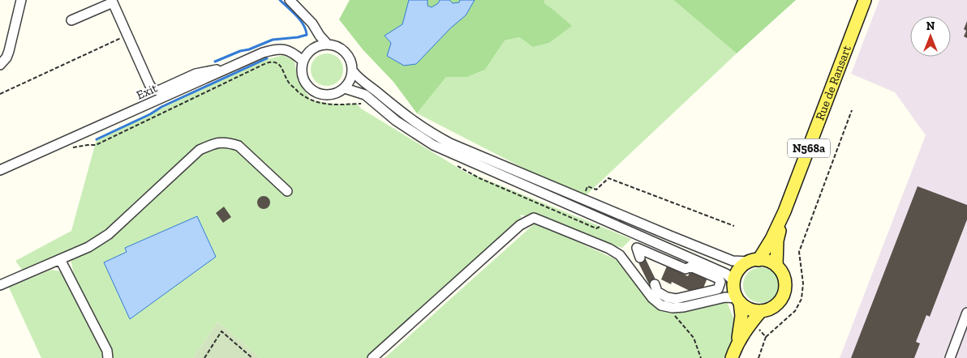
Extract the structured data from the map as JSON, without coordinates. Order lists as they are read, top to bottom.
{
  "streets": {
    "main road": ["Rue de Ransart", "N568a"],
    "street": ["Exit"]
  },
  "crossings": [
    ["Rue de Ransart", "N568a"]
  ],
  "north": "top"
}
